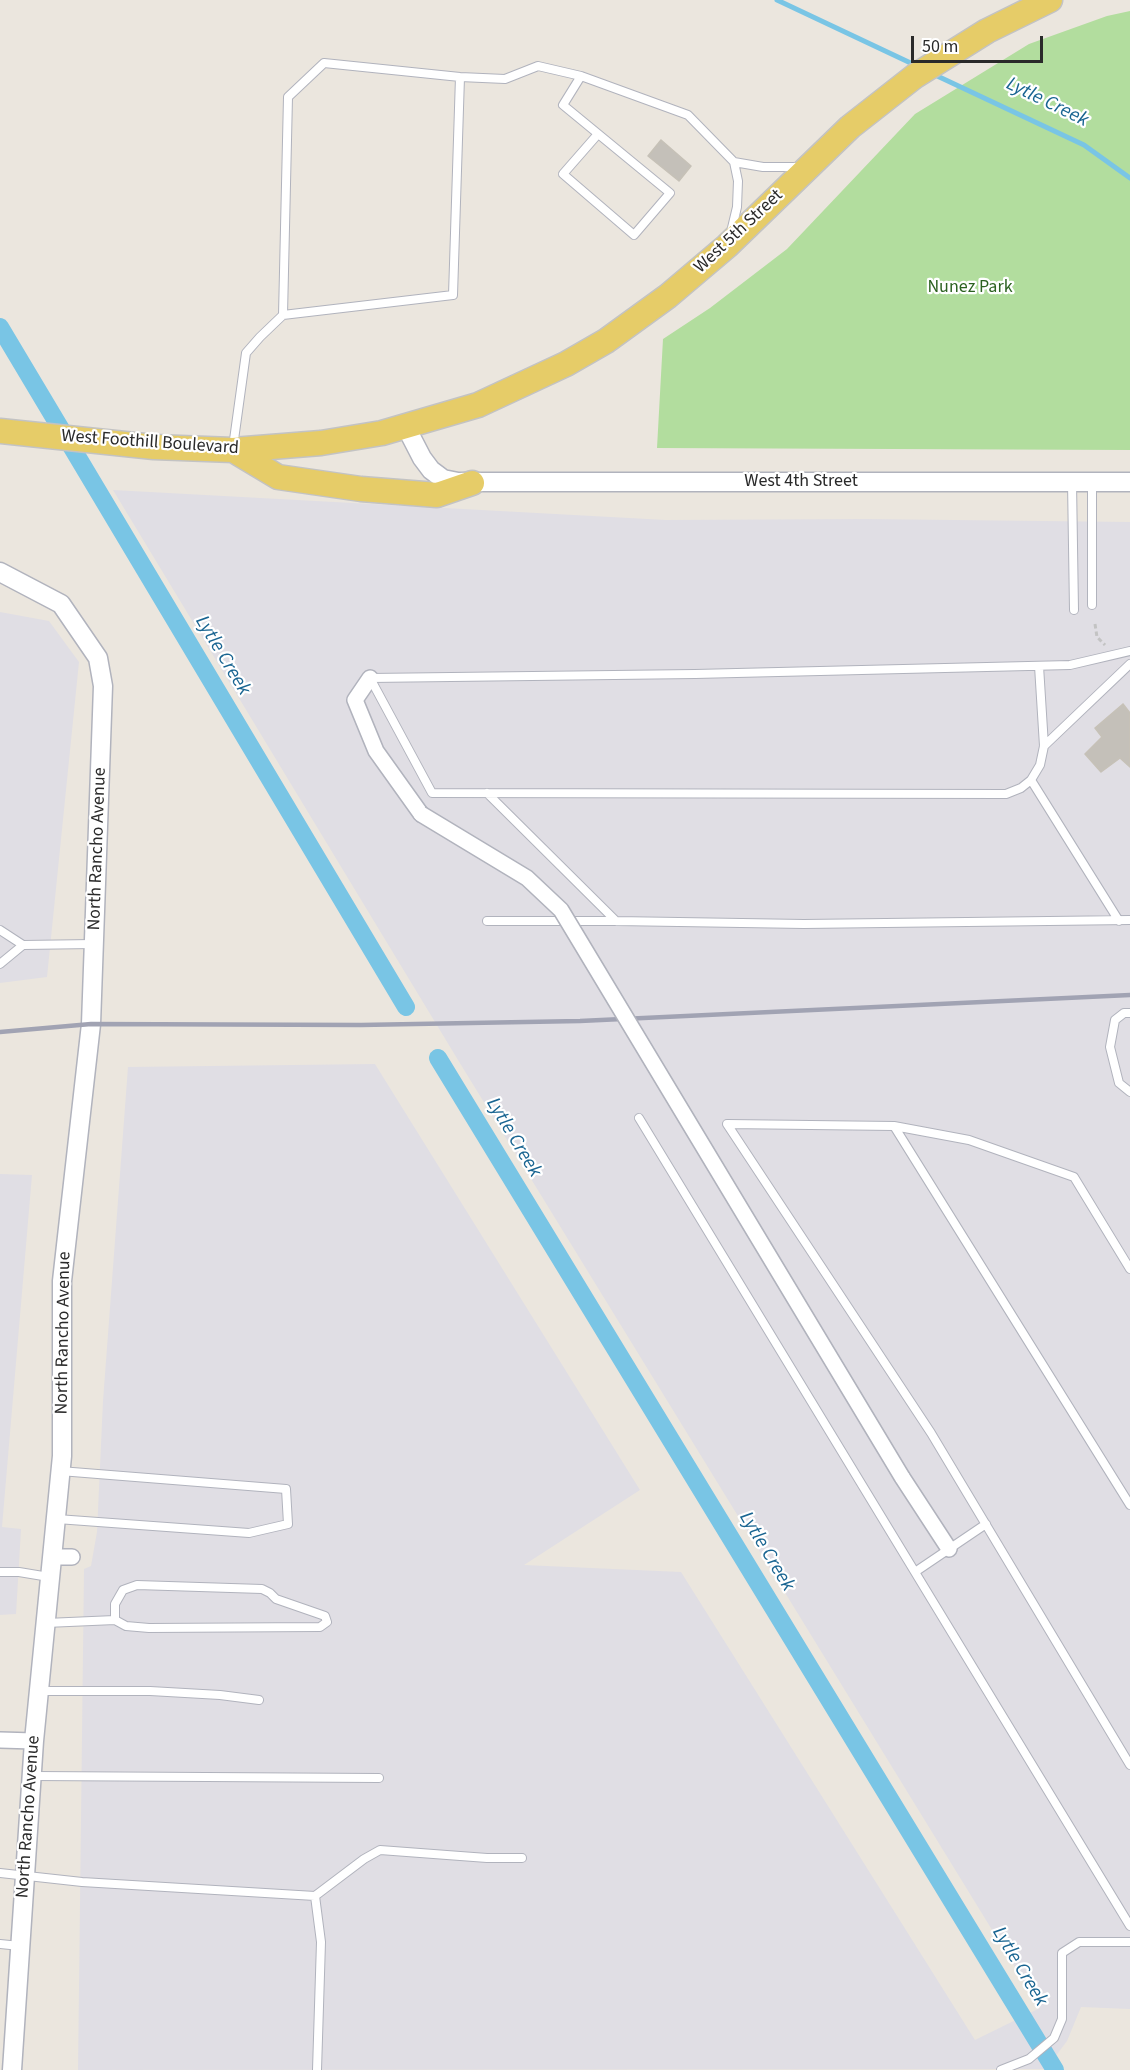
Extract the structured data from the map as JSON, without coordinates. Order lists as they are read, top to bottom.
{
  "streets": {
    "main road": ["West 5th Street", "West Foothill Boulevard"],
    "street": ["West 4th Street", "North Rancho Avenue"]
  },
  "crossings": [
    ["West 5th Street", "West Foothill Boulevard"],
    ["West 5th Street", "West 4th Street"],
    ["West Foothill Boulevard", "West 4th Street"]
  ],
  "water": ["Lytle Creek"],
  "parks": ["Nunez Park"],
  "scale_bar": "50 m"
}
